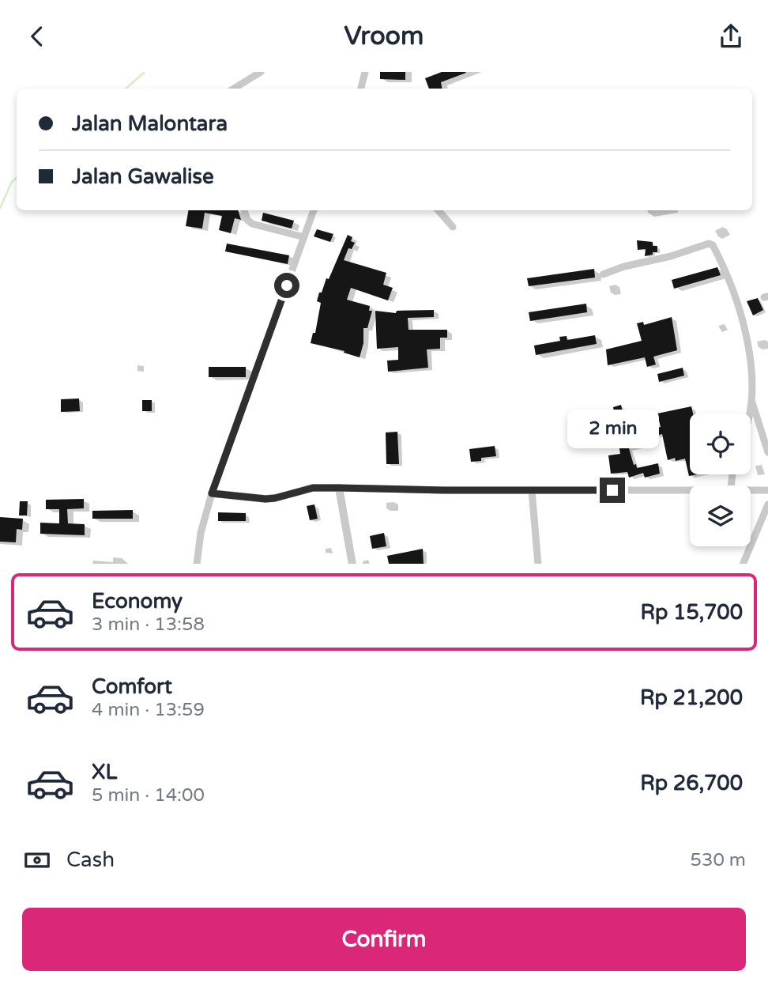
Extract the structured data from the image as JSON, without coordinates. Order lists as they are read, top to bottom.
{
  "page": {
    "header": "Vroom",
    "banner": ["Jalan Malontara", "Jalan Gawalise"],
    "bubble": "2 min",
    "list": [
      {
        "name": "Economy",
        "note": "3 min · 13:58",
        "value": "Rp 15,700"
      },
      {
        "name": "Comfort",
        "note": "4 min · 13:59",
        "value": "Rp 21,200"
      },
      {
        "name": "XL",
        "note": "5 min · 14:00",
        "value": "Rp 26,700"
      }
    ],
    "pay": ["Cash", "530 m"],
    "buttons": "Confirm"
  }
}
